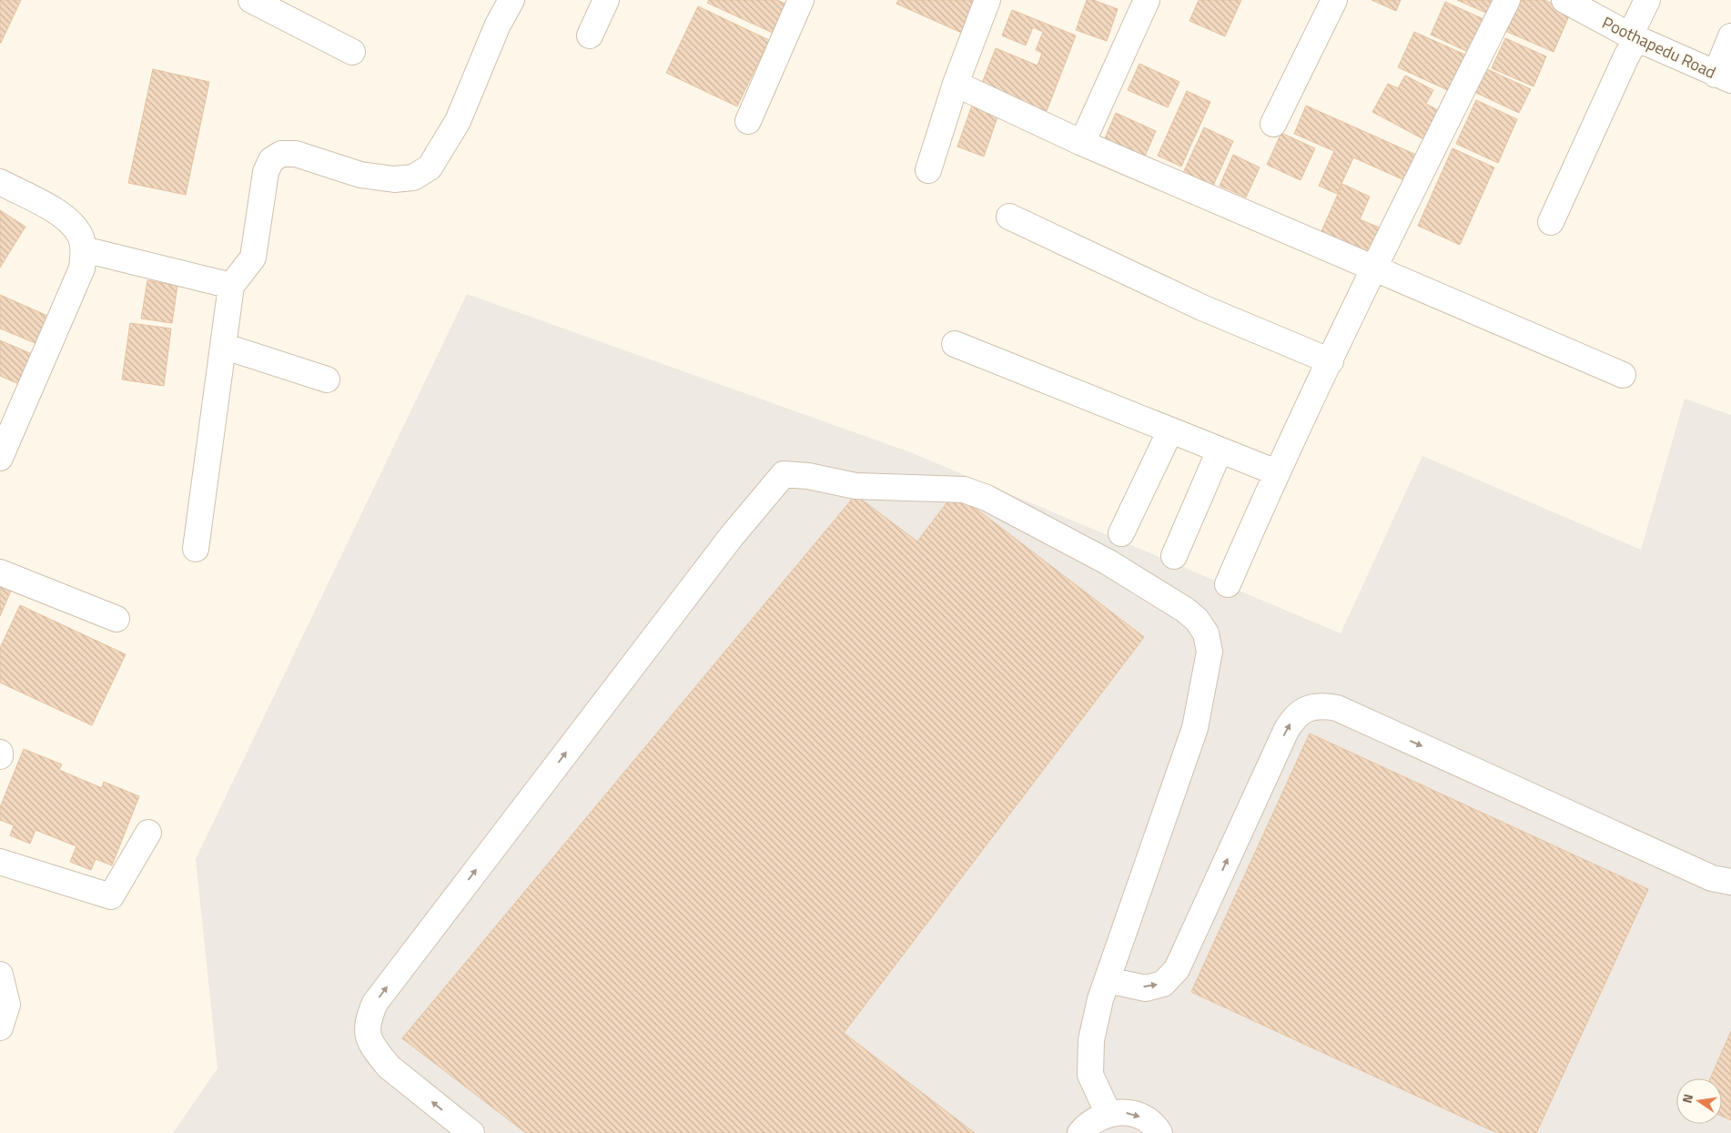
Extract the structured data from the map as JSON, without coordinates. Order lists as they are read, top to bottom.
{
  "streets": {
    "street": ["Poothapedu Road"]
  },
  "north": "left"
}
